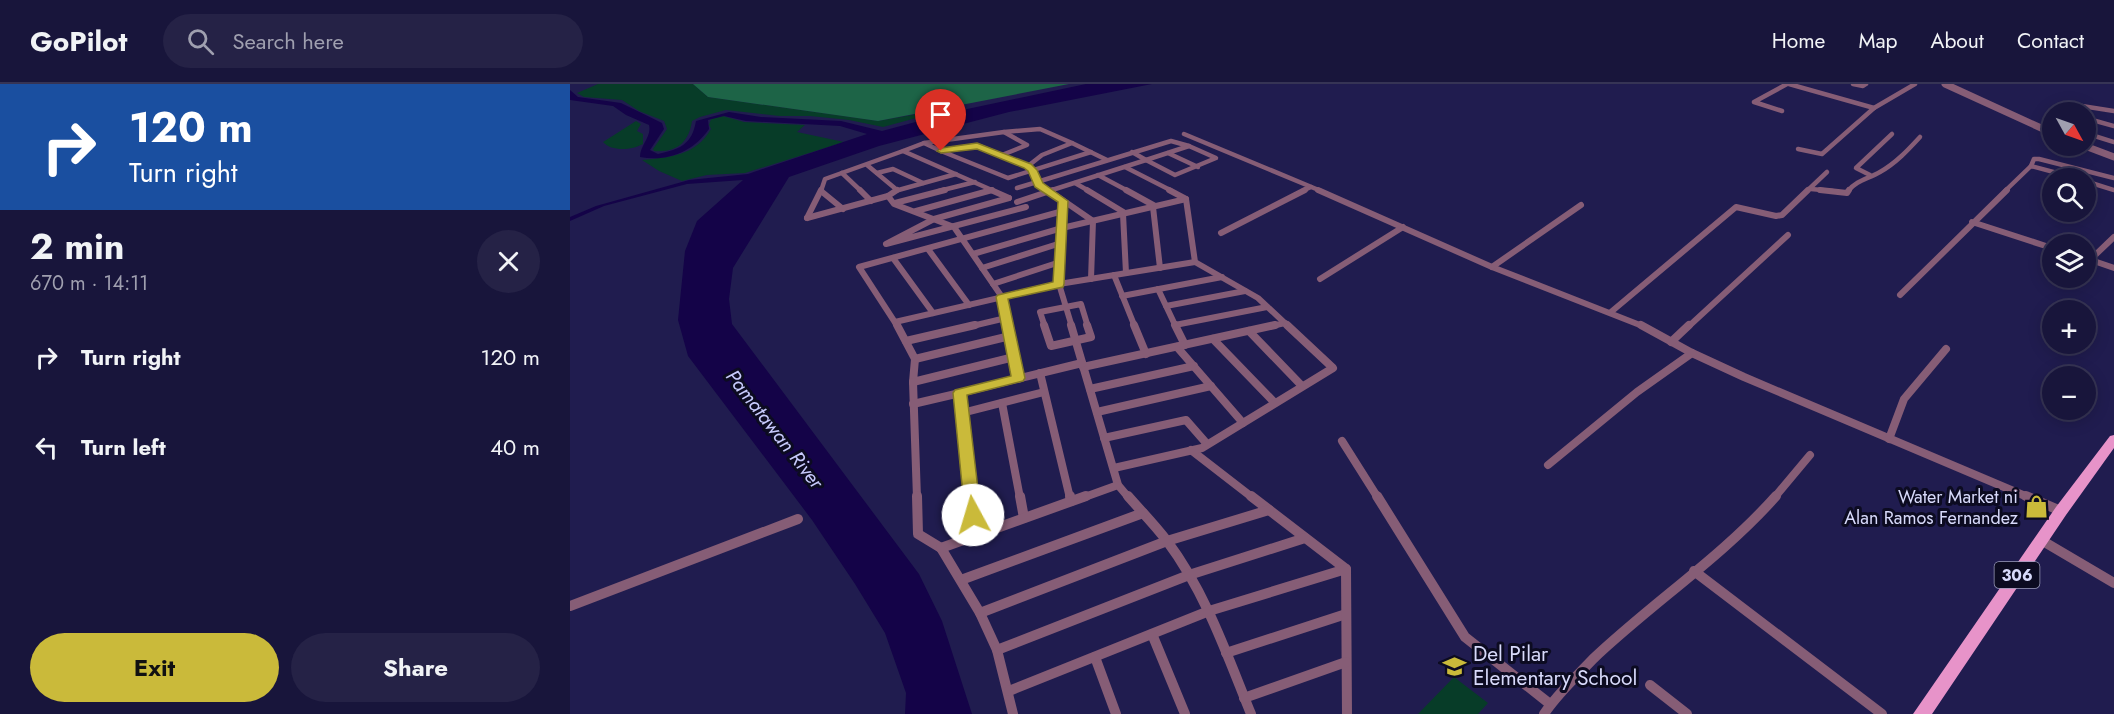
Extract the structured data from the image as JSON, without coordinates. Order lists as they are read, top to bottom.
{
  "streets": {
    "main road": ["306"]
  },
  "water": ["Pamatawan River"],
  "places": {
    "shop": ["Water Market ni Alan Ramos Fernandez"],
    "school or university": ["Del Pilar Elementary School"]
  },
  "north": "bottom right",
  "page": {
    "header": "GoPilot",
    "search": "Search here",
    "nav": [
      "Home",
      "Map",
      "About",
      "Contact"
    ],
    "turn": ["120 m", "Turn right"],
    "map_buttons": ["+", "−"],
    "heading": ["2 min", "670 m · 14:11"],
    "list": [
      {
        "name": "Turn right",
        "value": "120 m"
      },
      {
        "name": "Turn left",
        "value": "40 m"
      }
    ],
    "buttons": ["Exit", "Share"]
  }
}
